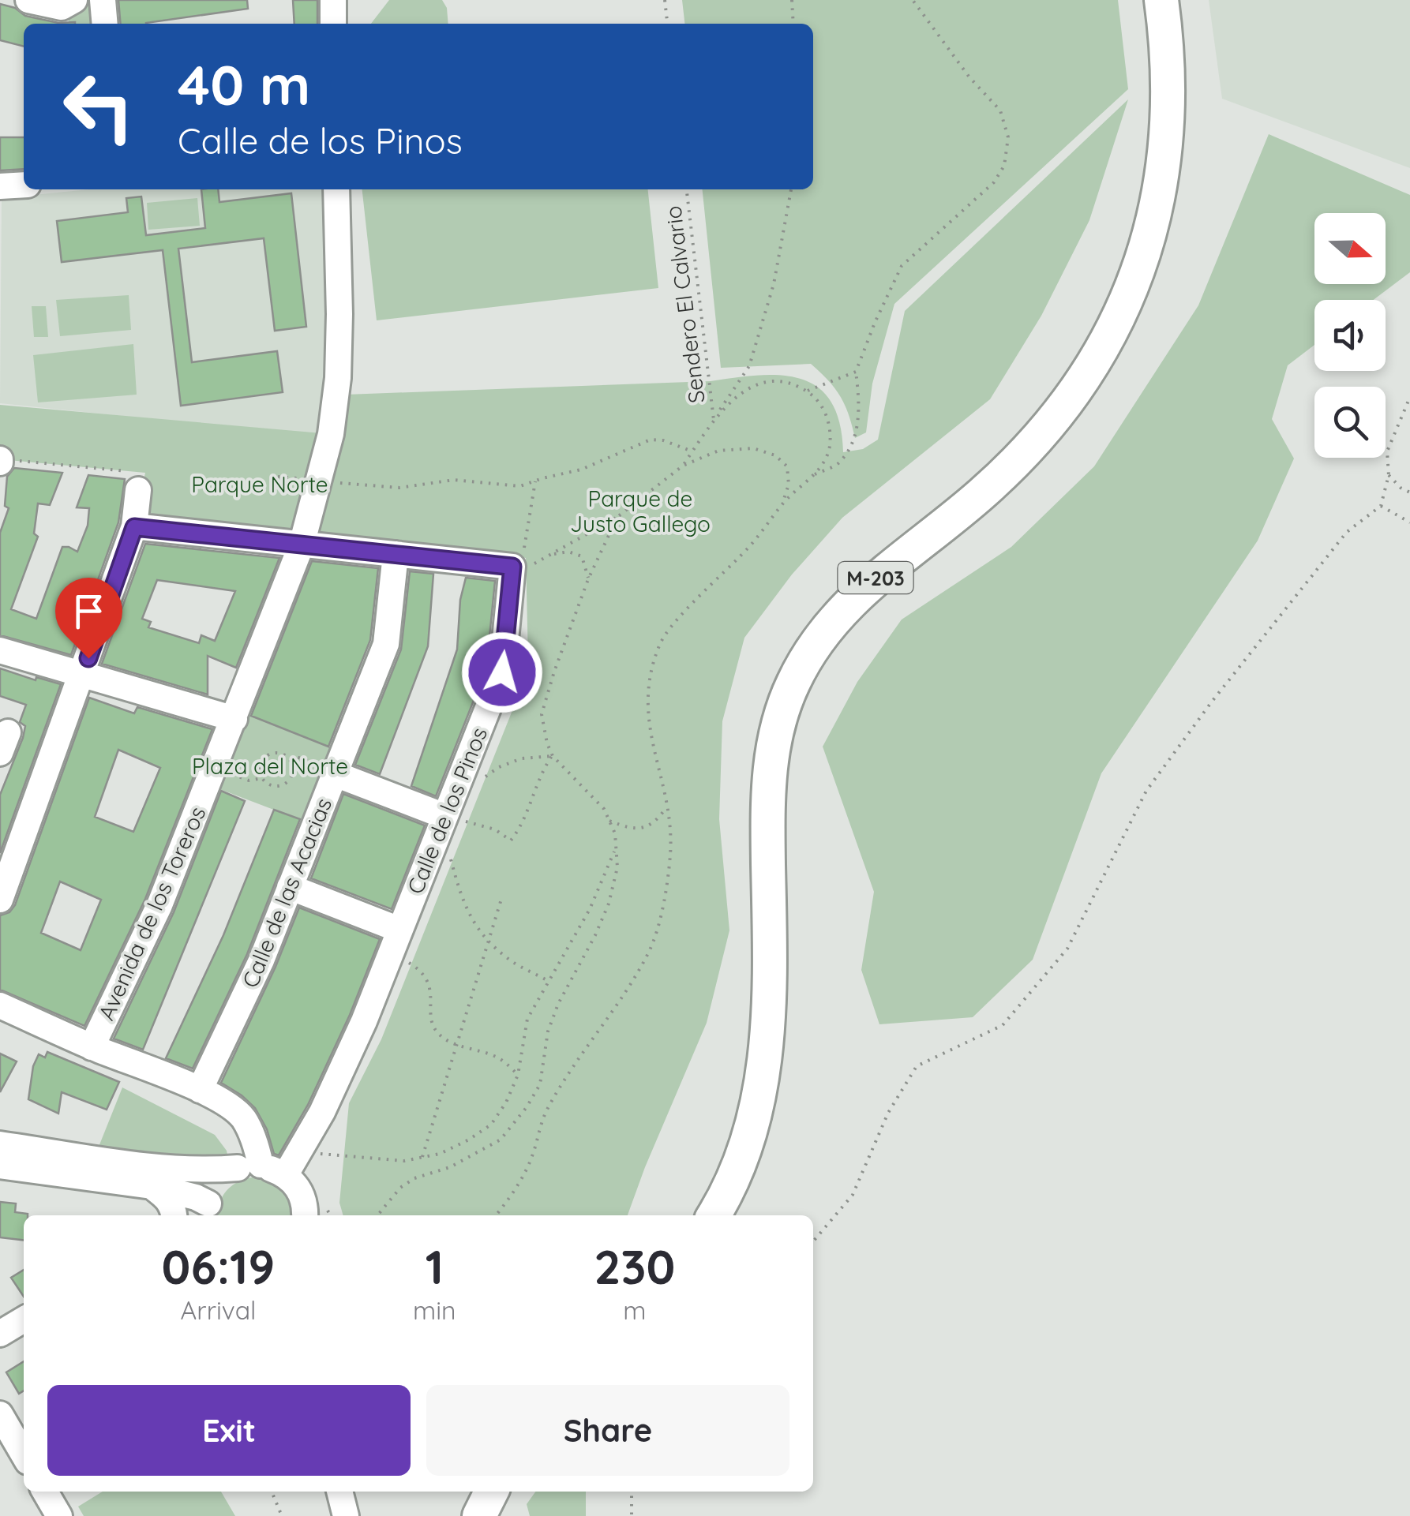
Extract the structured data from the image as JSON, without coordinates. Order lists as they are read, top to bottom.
{
  "streets": {
    "main road": ["M-203"],
    "street": ["Calle de los Pinos", "Calle de las Acacias", "Avenida de los Toreros"],
    "path": ["Sendero El Calvario"]
  },
  "crossings": [
    ["Calle de los Pinos", "Calle de las Acacias"],
    ["Calle de los Pinos", "Avenida de los Toreros"]
  ],
  "parks": ["Parque Norte", "Parque de Justo Gallego", "Plaza del Norte"],
  "north": "right",
  "page": {
    "turn": ["40 m", "Calle de los Pinos"],
    "eta": [
      "06:19",
      "Arrival",
      "1",
      "min",
      "230",
      "m"
    ],
    "buttons": ["Exit", "Share"]
  }
}
